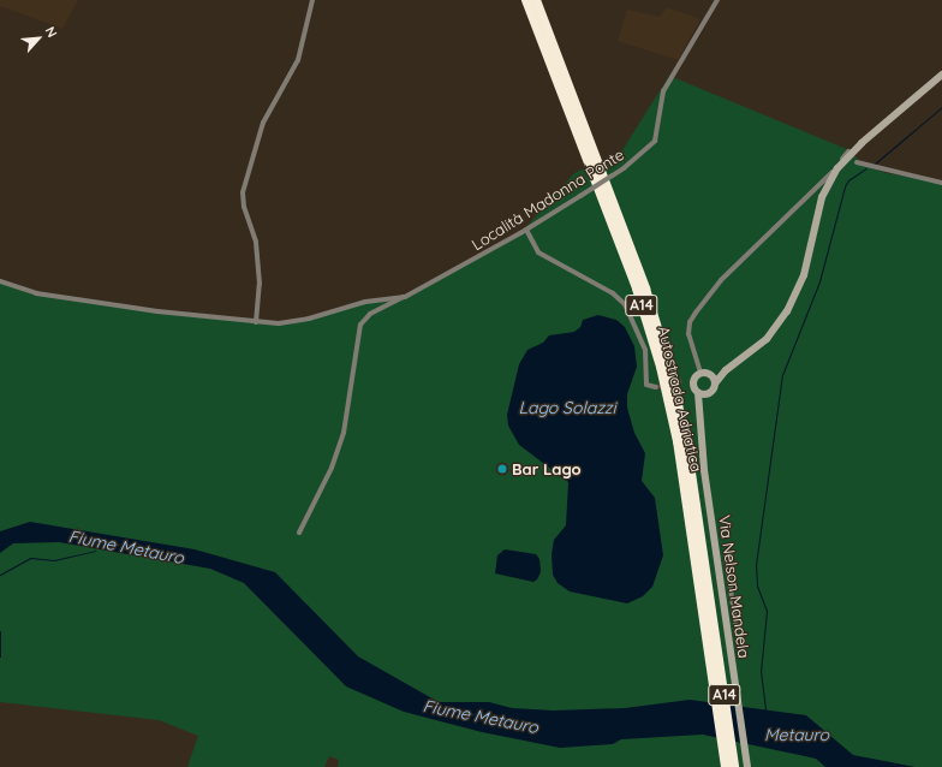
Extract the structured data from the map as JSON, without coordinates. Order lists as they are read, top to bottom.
{
  "streets": {
    "highway": ["A14", "Autostrada Adriatica"],
    "main road": ["Via Nelson Mandela"],
    "street": ["Località Madonna Ponte"]
  },
  "water": ["Lago Solazzi", "Fiume Metauro", "Metauro"],
  "places": ["Bar Lago"],
  "north": "top right"
}
